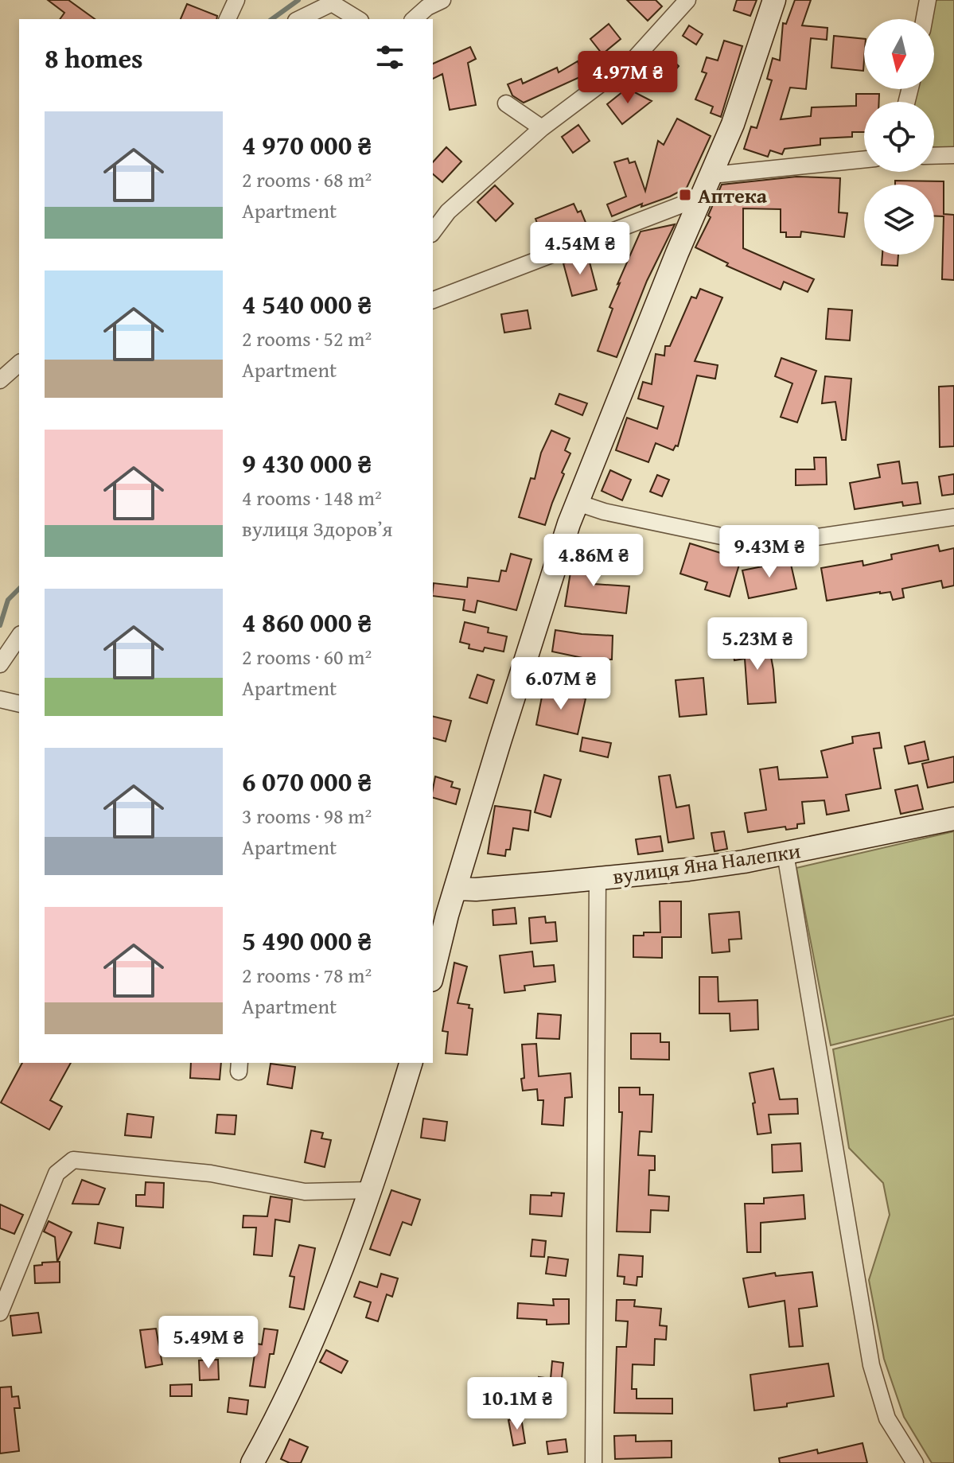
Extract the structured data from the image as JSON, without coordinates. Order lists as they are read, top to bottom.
{
  "streets": {
    "street": ["вулиця Яна Налепки"]
  },
  "places": {
    "transit": ["Аптека"]
  },
  "north": "bottom",
  "page": {
    "heading": "8 homes",
    "price": [
      "4.97M ₴",
      "4.54M ₴",
      "9.43M ₴",
      "4.86M ₴",
      "5.23M ₴",
      "6.07M ₴",
      "5.49M ₴",
      "10.1M ₴"
    ],
    "list": [
      {
        "name": "4 970 000 ₴",
        "note": "2 rooms · 68 m² · Apartment"
      },
      {
        "name": "4 540 000 ₴",
        "note": "2 rooms · 52 m² · Apartment"
      },
      {
        "name": "9 430 000 ₴",
        "note": "4 rooms · 148 m² · вулиця Здоровʼя"
      },
      {
        "name": "4 860 000 ₴",
        "note": "2 rooms · 60 m² · Apartment"
      },
      {
        "name": "6 070 000 ₴",
        "note": "3 rooms · 98 m² · Apartment"
      },
      {
        "name": "5 490 000 ₴",
        "note": "2 rooms · 78 m² · Apartment"
      }
    ]
  }
}
